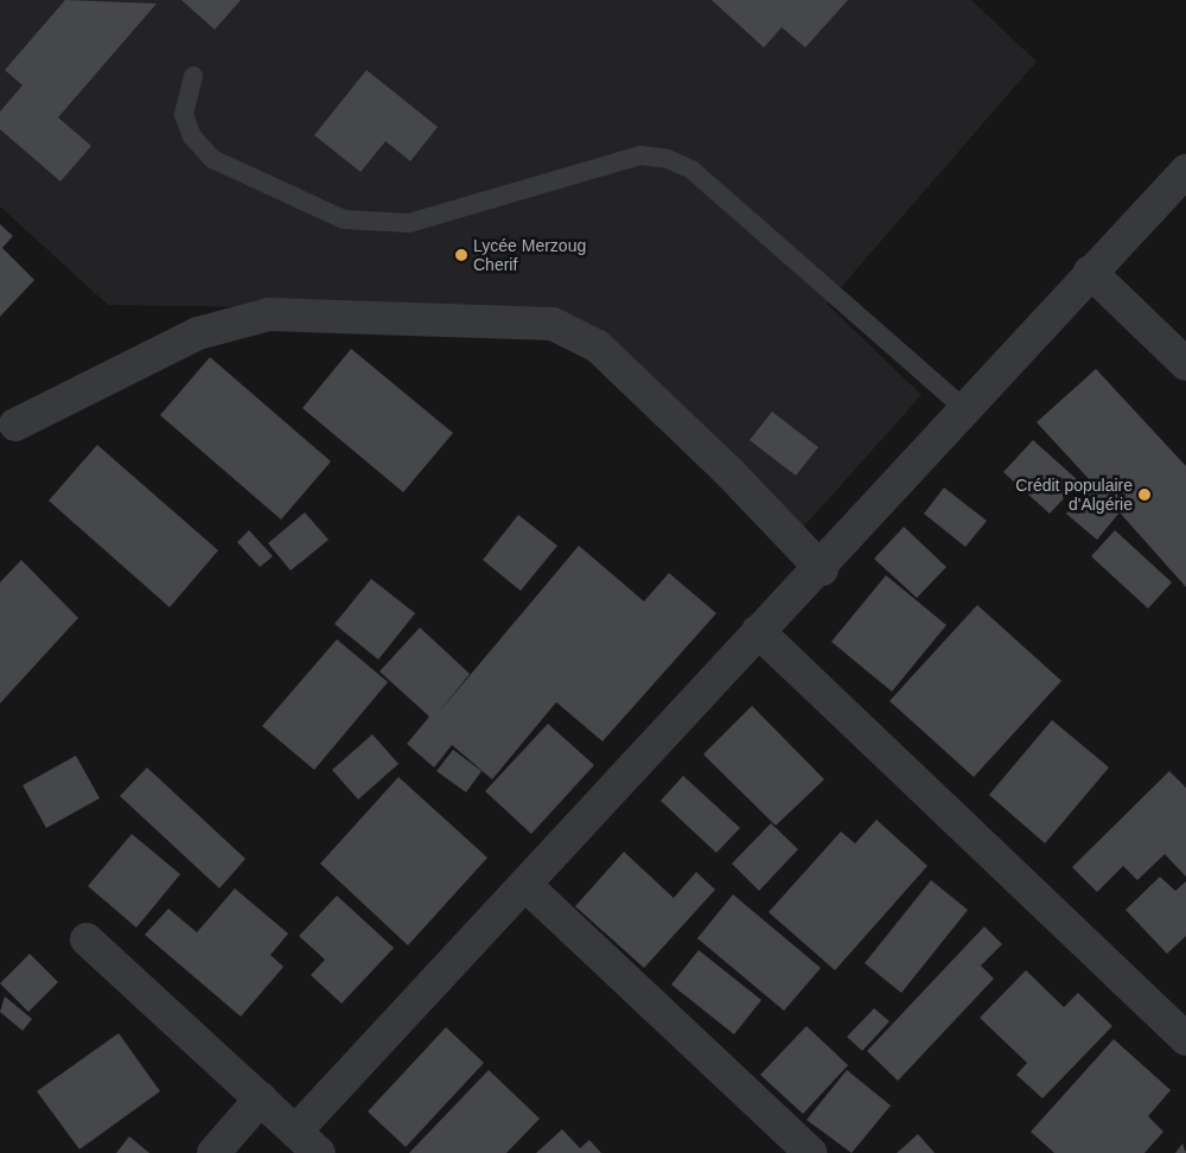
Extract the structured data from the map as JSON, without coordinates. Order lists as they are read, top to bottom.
{
  "places": ["Lycée Merzoug Cherif", "Crédit populaire d'Algérie"]
}
